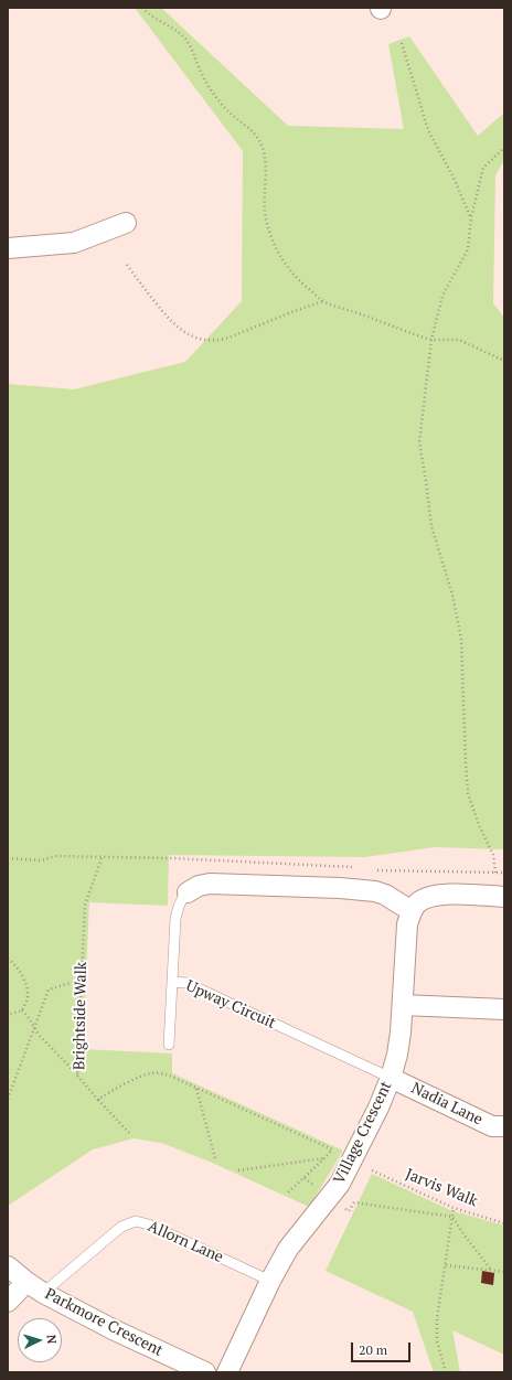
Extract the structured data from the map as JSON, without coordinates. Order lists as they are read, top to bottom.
{
  "streets": {
    "street": [
      "Upway Circuit",
      "Nadia Lane",
      "Village Crescent",
      "Parkmore Crescent"
    ],
    "lane": ["Allorn Lane"],
    "path": ["Brightside Walk", "Jarvis Walk"]
  },
  "crossings": [
    ["Upway Circuit", "Nadia Lane"],
    ["Upway Circuit", "Village Crescent"],
    ["Nadia Lane", "Village Crescent"],
    ["Village Crescent", "Allorn Lane"],
    ["Allorn Lane", "Parkmore Crescent"]
  ],
  "scale_bar": "20 m",
  "north": "right"
}
